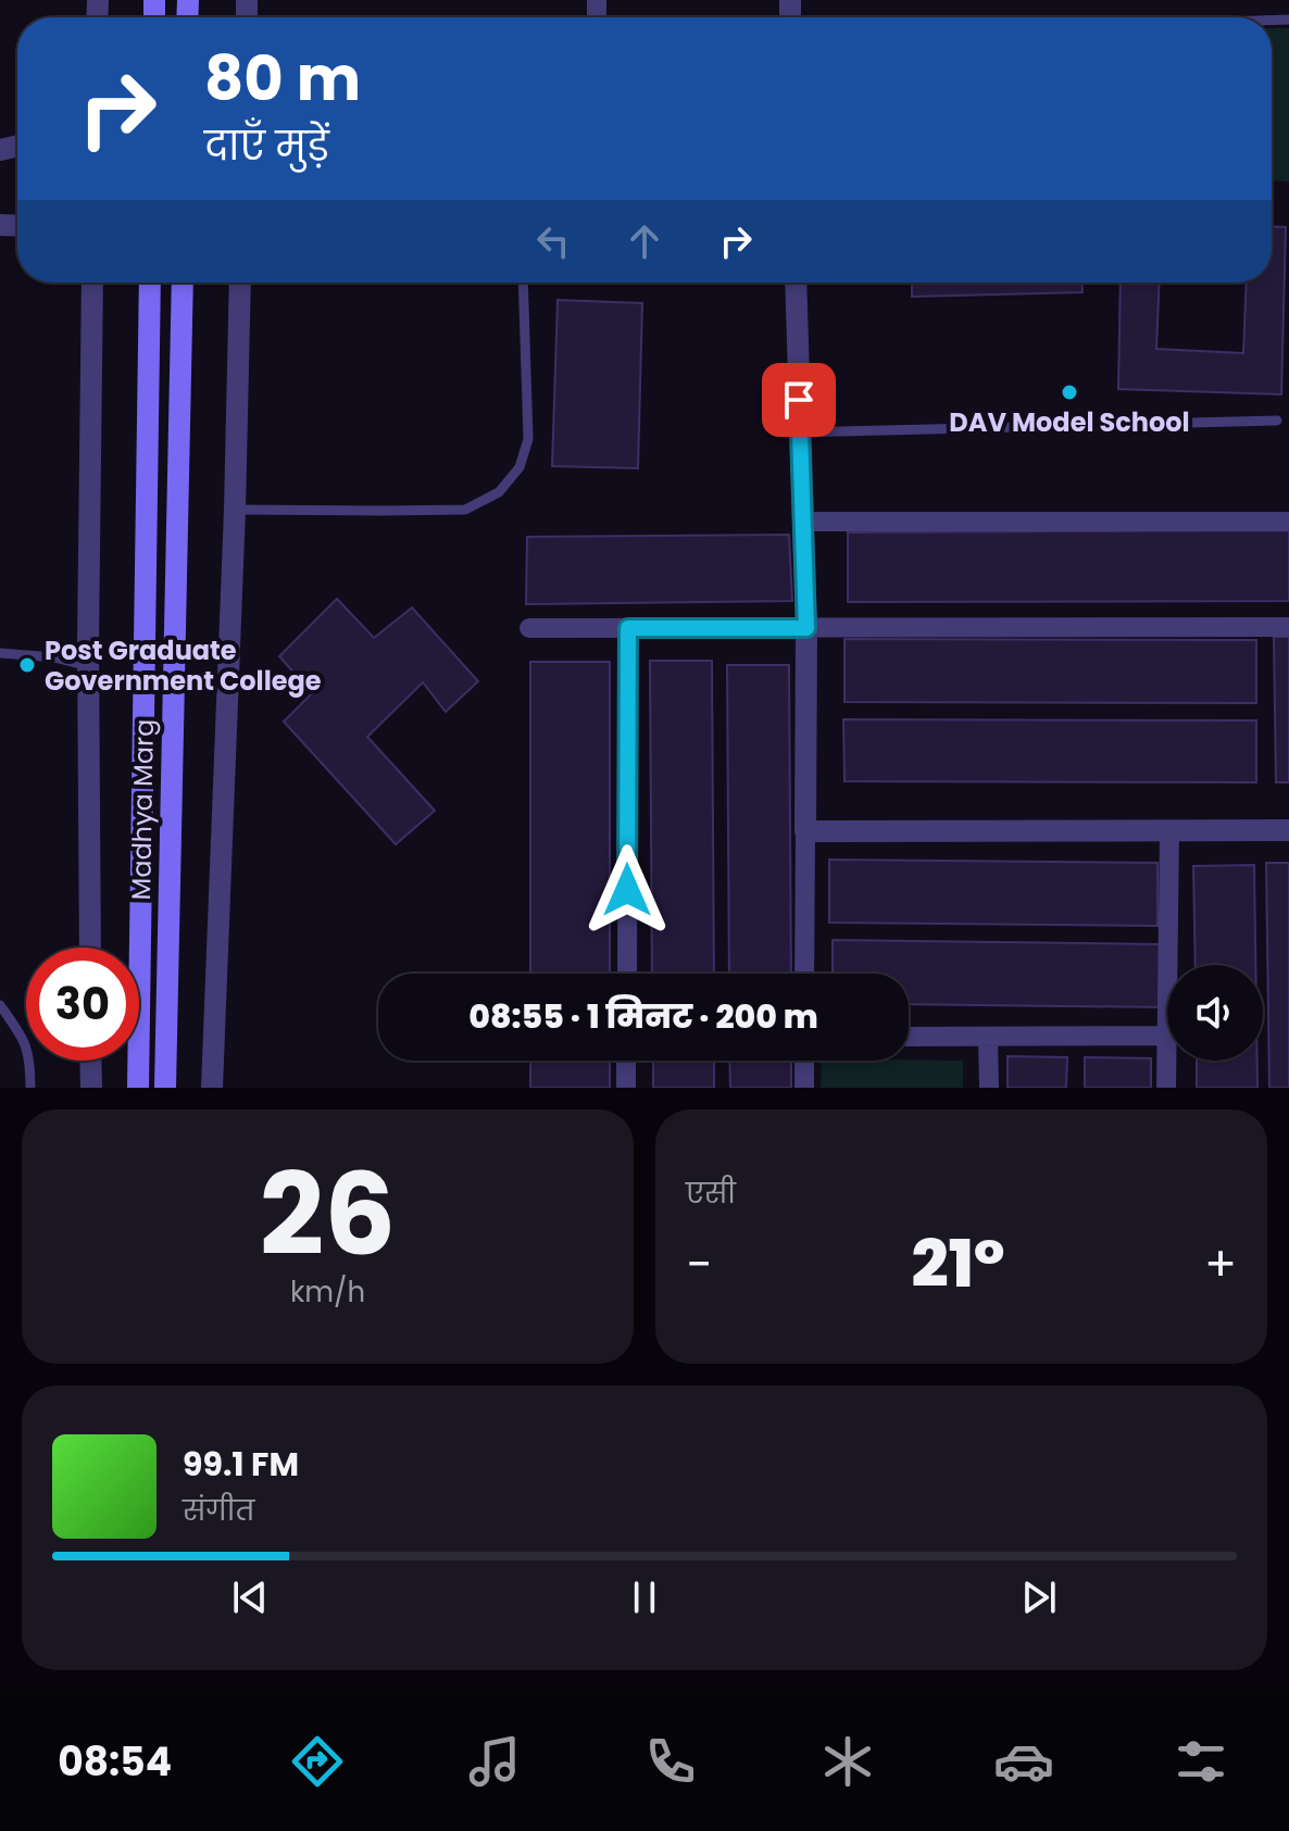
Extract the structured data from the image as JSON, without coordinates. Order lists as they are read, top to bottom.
{
  "streets": {
    "main road": ["Madhya Marg"]
  },
  "places": ["DAV Model School", "Post Graduate Government College"],
  "page": {
    "turn": ["80 m", "दाएँ मुड़ें"],
    "limit": "30",
    "trip": "08:55 · 1 मिनट · 200 m",
    "tile": [
      ["26", "km/h"],
      "एसी"
    ],
    "heat": ["−", "21°", "+"],
    "song": ["99.1 FM", "संगीत"],
    "tabs": "08:54"
  }
}
